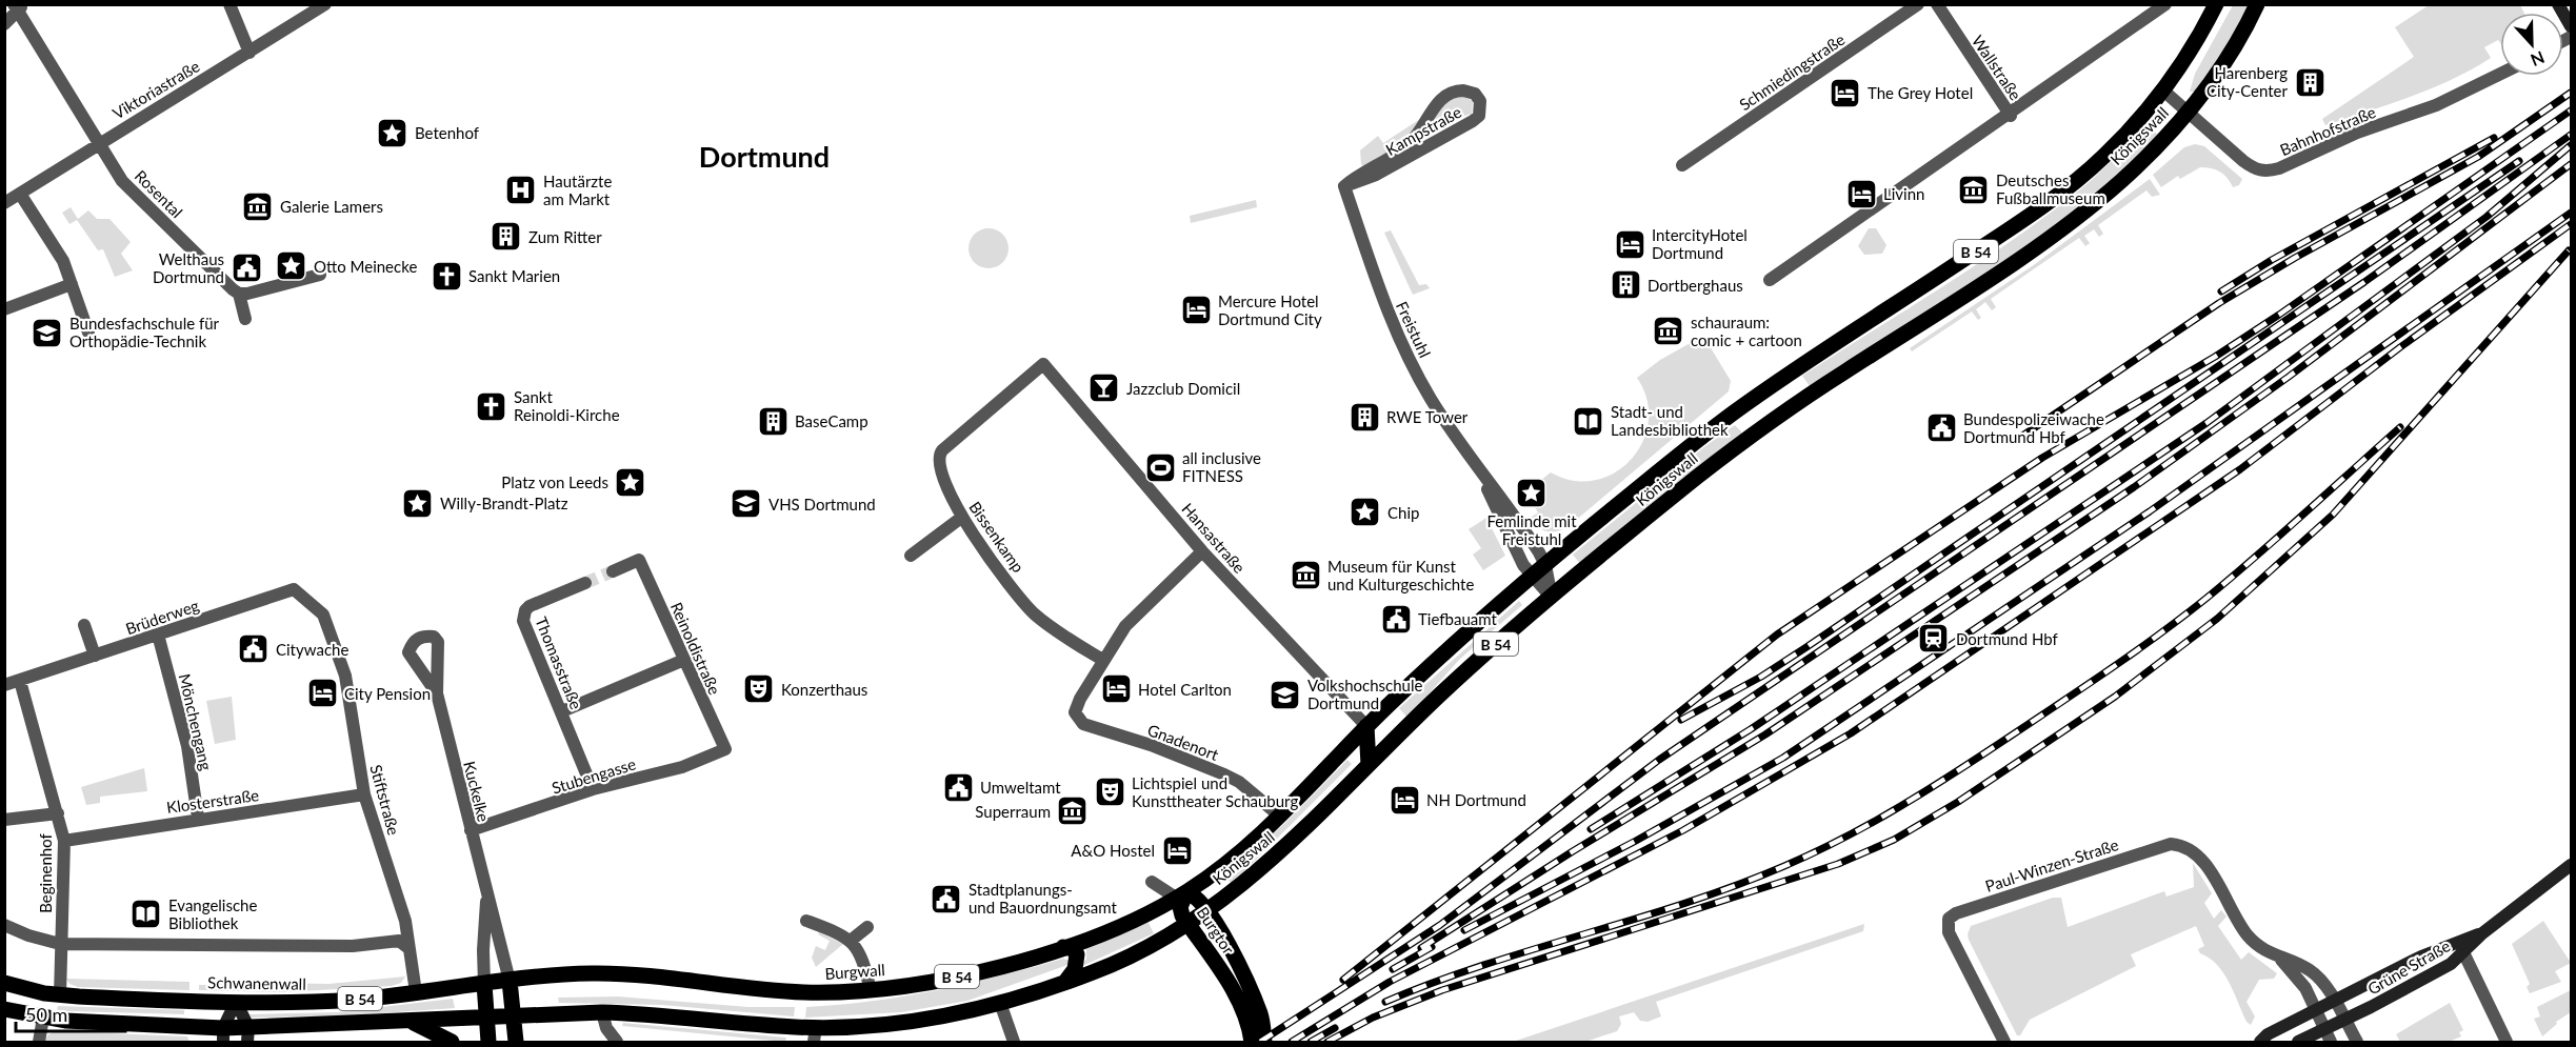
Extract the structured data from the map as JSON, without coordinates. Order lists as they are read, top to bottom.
{
  "streets": {
    "main road": [
      "Königswall",
      "B 54",
      "Burgtor",
      "Grüne Straße",
      "Burgwall",
      "Schwanenwall"
    ],
    "street": [
      "Wallstraße",
      "Schmiedingstraße",
      "Viktoriastraße",
      "Kampstraße",
      "Bahnhofstraße",
      "Rosental",
      "Freistuhl",
      "Bissenkamp",
      "Hansastraße",
      "Brüderweg",
      "Reinoldistraße",
      "Thomasstraße",
      "Mönchengang",
      "Gnadenort",
      "Stubengasse",
      "Kuckelke",
      "Stiftstraße",
      "Klosterstraße",
      "Paul-Winzen-Straße",
      "Beginenhof"
    ]
  },
  "crossings": [
    ["Viktoriastraße", "Rosental"],
    ["Kampstraße", "Freistuhl"],
    ["Bahnhofstraße", "Königswall"],
    ["Königswall", "B 54"],
    ["Königswall", "Freistuhl"],
    ["Königswall", "Hansastraße"],
    ["Königswall", "Gnadenort"],
    ["Königswall", "Burgtor"],
    ["Königswall", "Burgwall"],
    ["B 54", "Burgtor"],
    ["Bissenkamp", "Hansastraße"],
    ["Bissenkamp", "Gnadenort"],
    ["Brüderweg", "Mönchengang"],
    ["Brüderweg", "Stiftstraße"],
    ["Brüderweg", "Beginenhof"],
    ["Reinoldistraße", "Stubengasse"],
    ["Thomasstraße", "Stubengasse"],
    ["Mönchengang", "Klosterstraße"],
    ["Stubengasse", "Kuckelke"],
    ["Kuckelke", "Burgwall"],
    ["Kuckelke", "Schwanenwall"],
    ["Stiftstraße", "Klosterstraße"],
    ["Stiftstraße", "Schwanenwall"],
    ["Klosterstraße", "Beginenhof"],
    ["Beginenhof", "Schwanenwall"],
    ["Burgtor", "Burgwall"],
    ["Burgwall", "Schwanenwall"]
  ],
  "districts": ["Dortmund"],
  "places": {
    "building": [
      "Harenberg City-Center",
      "Zum Ritter",
      "Dortberghaus",
      "RWE Tower",
      "BaseCamp"
    ],
    "hotel": [
      "The Grey Hotel",
      "Livinn",
      "IntercityHotel Dortmund",
      "Mercure Hotel Dortmund City",
      "Hotel Carlton",
      "City Pension",
      "NH Dortmund",
      "A&O Hostel"
    ],
    "place": [
      "Betenhof",
      "Otto Meinecke",
      "Platz von Leeds",
      "Femlinde mit Freistuhl",
      "Willy-Brandt-Platz",
      "Chip"
    ],
    "museum": [
      "Deutsches Fußballmuseum",
      "Galerie Lamers",
      "schauraum: comic + cartoon",
      "Museum für Kunst und Kulturgeschichte",
      "Superraum"
    ],
    "hospital": ["Hautärzte am Markt"],
    "public building": [
      "Welthaus Dortmund",
      "Bundespolizeiwache Dortmund Hbf",
      "Tiefbauamt",
      "Citywache",
      "Umweltamt",
      "Stadtplanungs- und Bauordnungsamt"
    ],
    "church": ["Sankt Marien", "Sankt Reinoldi-Kirche"],
    "school or university": ["Bundesfachschule für Orthopädie-Technik", "VHS Dortmund", "Volkshochschule Dortmund"],
    "bar": ["Jazzclub Domicil"],
    "library": ["Stadt- und Landesbibliothek", "Evangelische Bibliothek"],
    "sports": ["all inclusive FITNESS"],
    "station": ["Dortmund Hbf"],
    "theatre": ["Konzerthaus", "Lichtspiel und Kunsttheater Schauburg"]
  },
  "scale_bar": "50 m",
  "north": "bottom"
}
